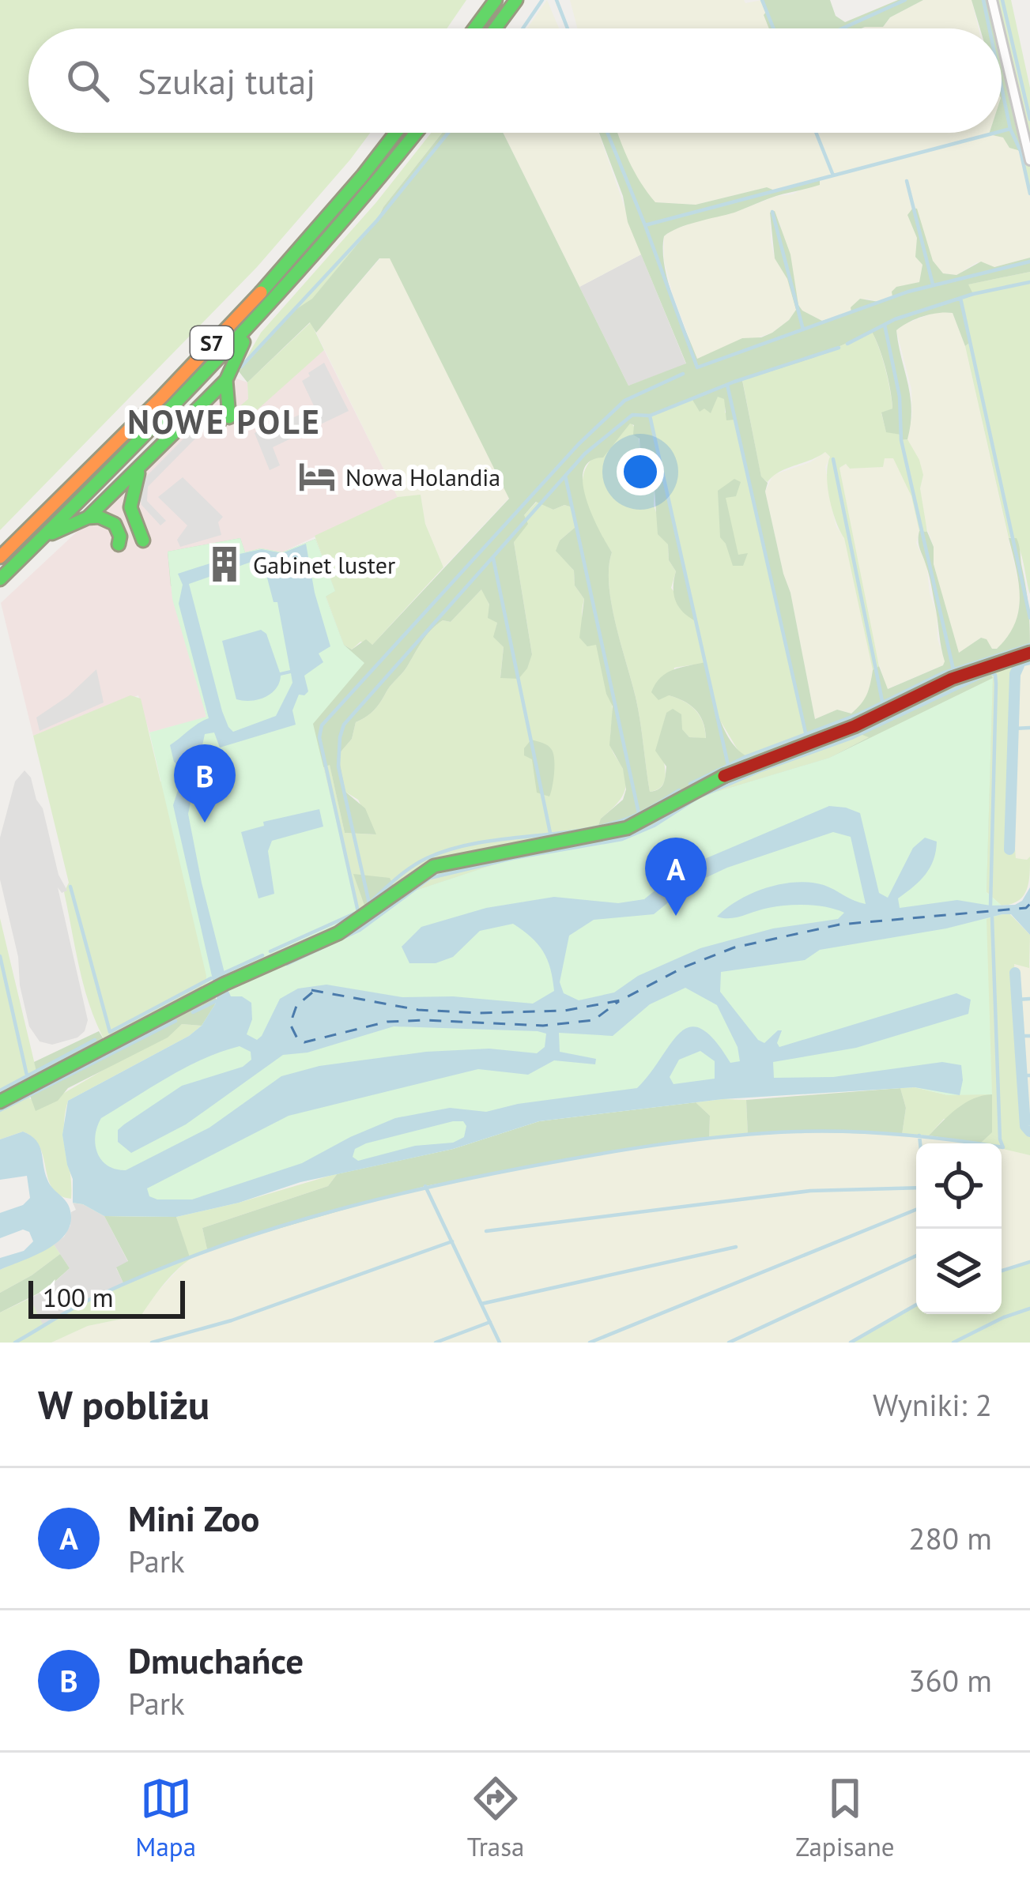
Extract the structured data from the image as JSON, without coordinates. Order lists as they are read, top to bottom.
{
  "streets": {
    "main road": ["S7"]
  },
  "districts": ["NOWE POLE"],
  "places": {
    "hotel": ["Nowa Holandia"],
    "building": ["Gabinet luster"]
  },
  "scale_bar": "100 m",
  "page": {
    "search": "Szukaj tutaj",
    "pins": ["B", "A"],
    "scale": "100 m",
    "heading": ["W pobliżu", "Wyniki: 2"],
    "list": [
      {
        "mark": "A",
        "name": "Mini Zoo",
        "note": "Park",
        "value": "280 m"
      },
      {
        "mark": "B",
        "name": "Dmuchańce",
        "note": "Park",
        "value": "360 m"
      }
    ],
    "nav": ["Mapa", "Trasa", "Zapisane"]
  }
}
